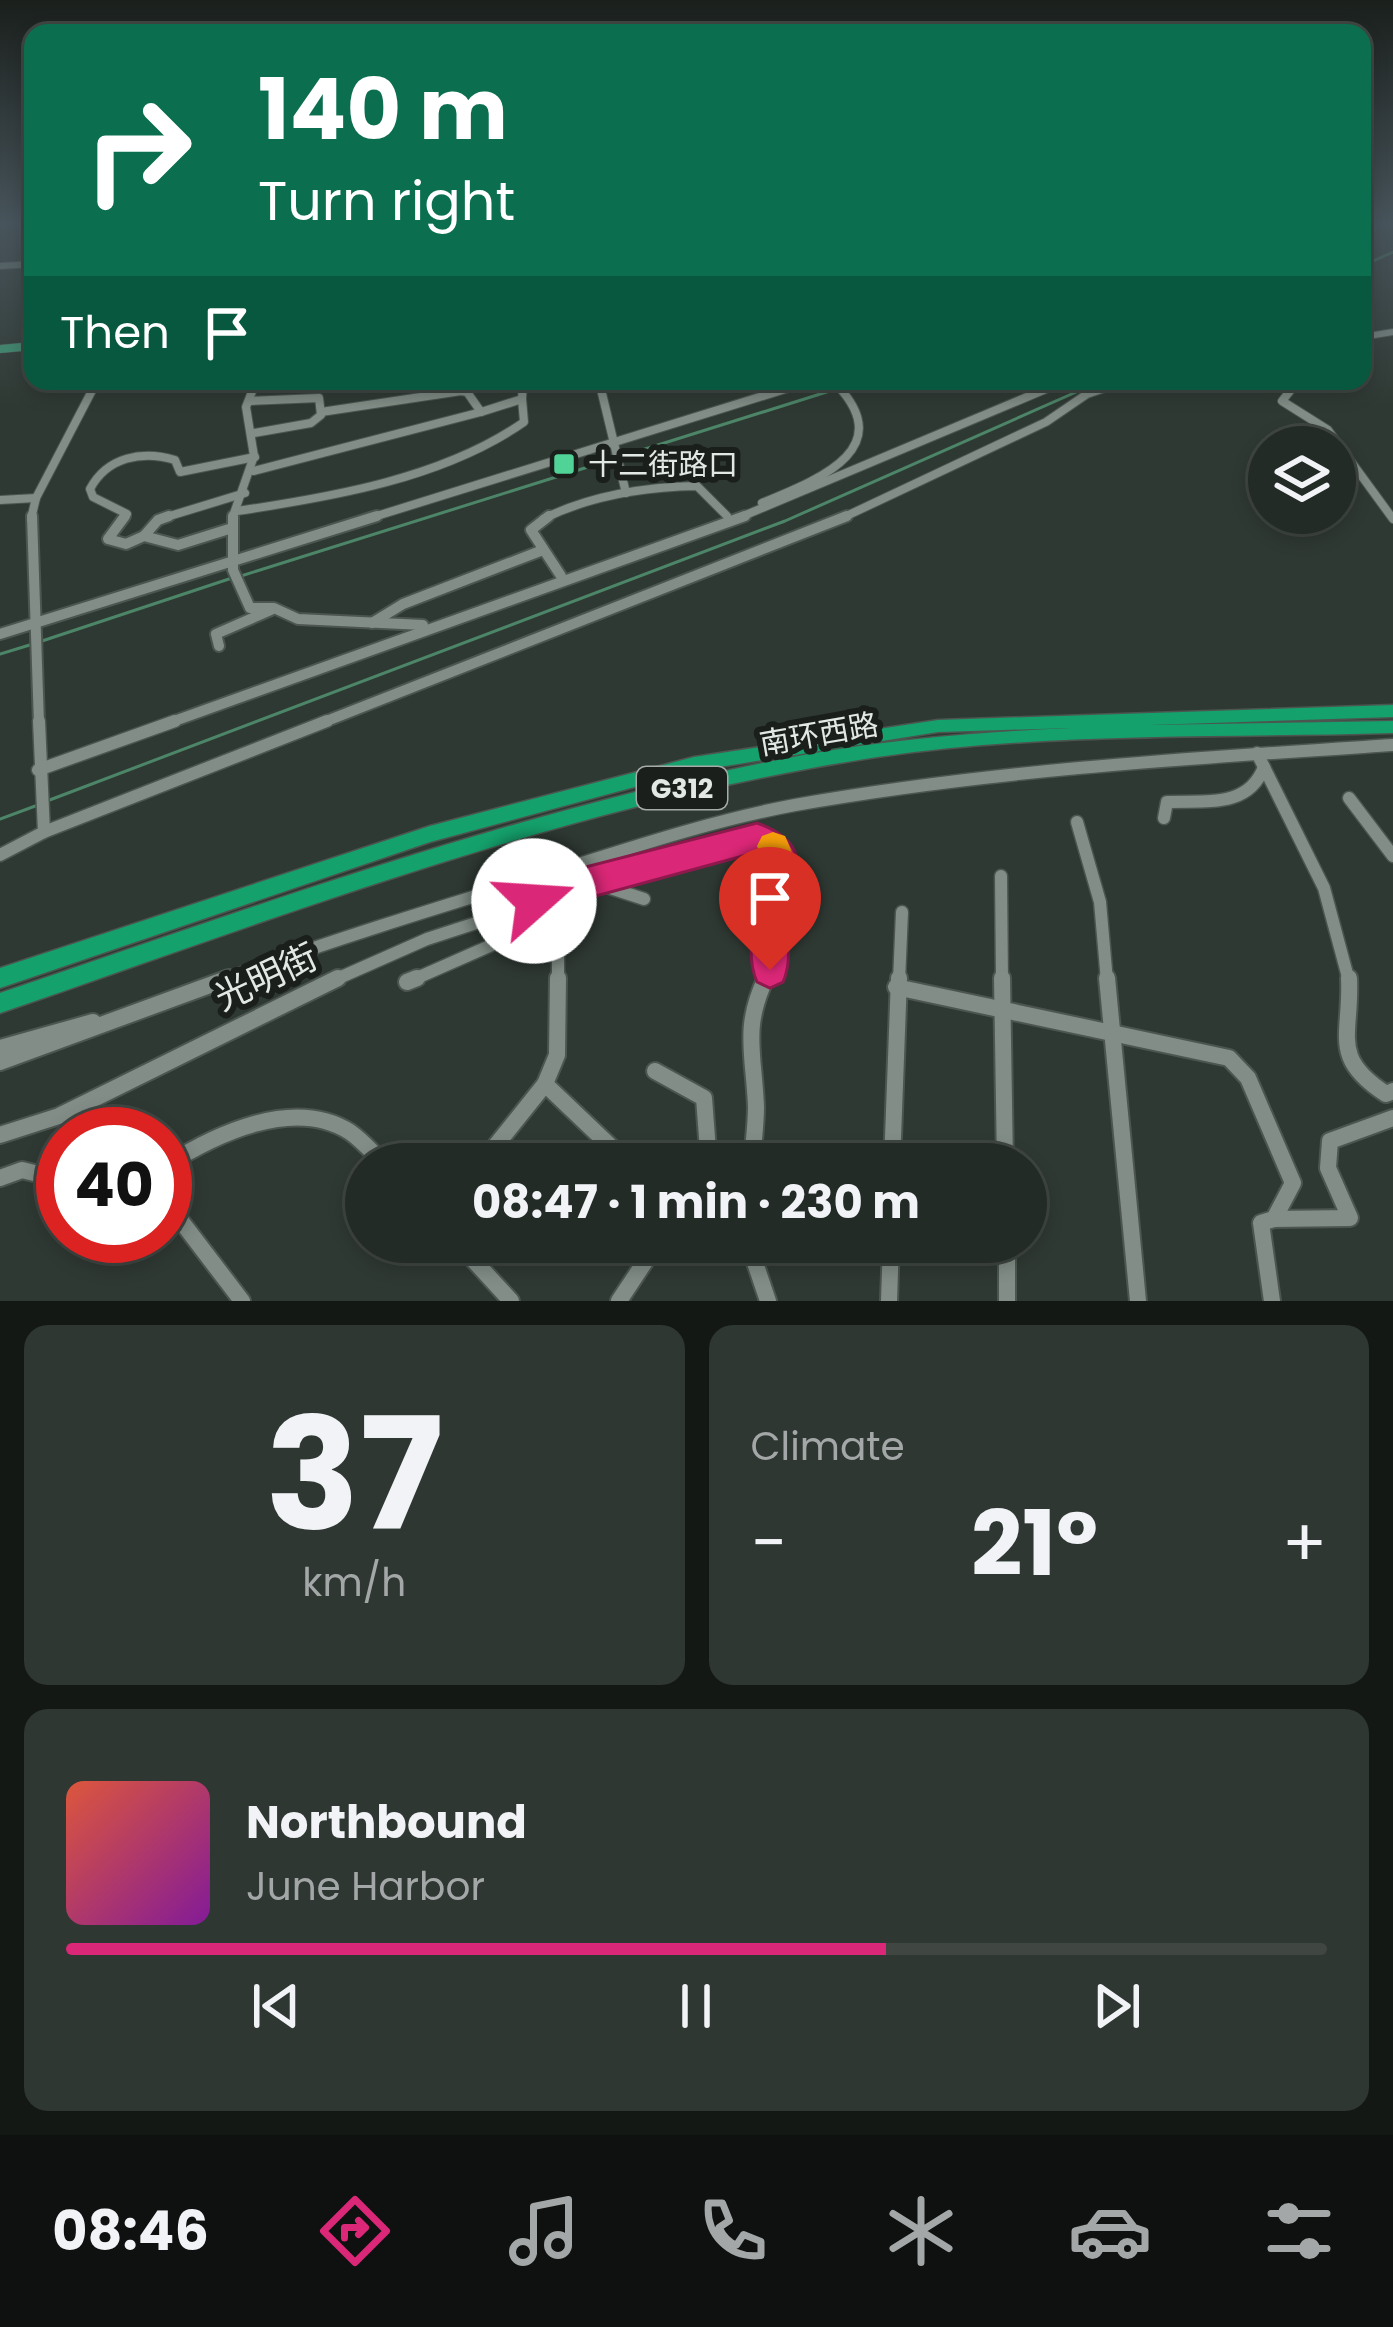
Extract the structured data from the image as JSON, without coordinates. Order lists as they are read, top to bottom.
{
  "streets": {
    "highway": ["南环西路", "G312"],
    "street": ["光明街"]
  },
  "places": {
    "transit": ["十二街路口"]
  },
  "page": {
    "turn": ["140 m", "Turn right"],
    "then": "Then",
    "limit": "40",
    "trip": "08:47 · 1 min · 230 m",
    "tile": [
      ["37", "km/h"],
      "Climate"
    ],
    "heat": ["−", "21°", "+"],
    "song": ["Northbound", "June Harbor"],
    "tabs": "08:46"
  }
}
